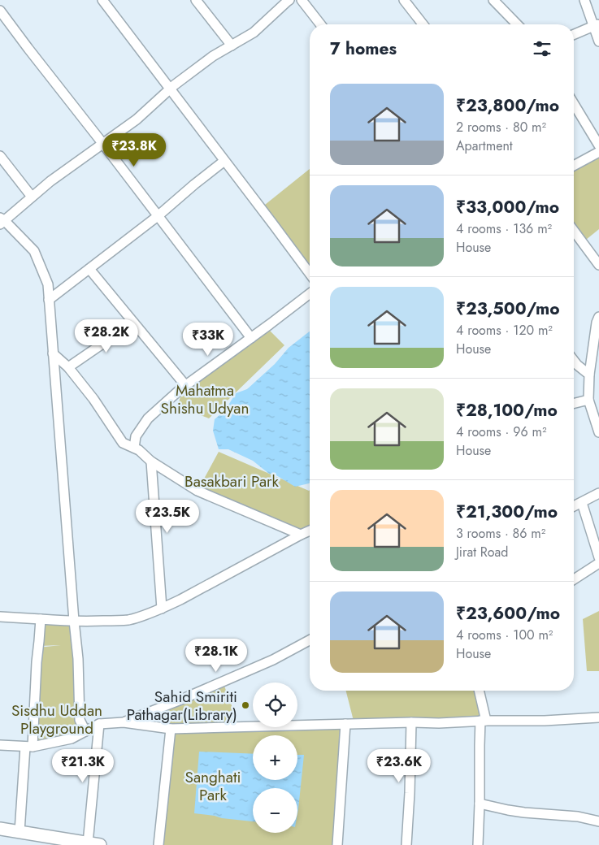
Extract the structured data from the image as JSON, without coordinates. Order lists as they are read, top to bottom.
{
  "parks": [
    "Mahatma Shishu Udyan",
    "Basakbari Park",
    "Sisdhu Uddan Playground",
    "Sanghati Park"
  ],
  "places": ["Sahid Smiriti Pathagar(Library)"],
  "page": {
    "heading": "7 homes",
    "list": [
      {
        "name": "₹23,800/mo",
        "note": "2 rooms · 80 m² · Apartment"
      },
      {
        "name": "₹33,000/mo",
        "note": "4 rooms · 136 m² · House"
      },
      {
        "name": "₹23,500/mo",
        "note": "4 rooms · 120 m² · House"
      },
      {
        "name": "₹28,100/mo",
        "note": "4 rooms · 96 m² · House"
      },
      {
        "name": "₹21,300/mo",
        "note": "3 rooms · 86 m² · Jirat Road"
      },
      {
        "name": "₹23,600/mo",
        "note": "4 rooms · 100 m² · House"
      }
    ],
    "price": [
      "₹23.8K",
      "₹28.2K",
      "₹33K",
      "₹23.5K",
      "₹28.1K",
      "₹21.3K",
      "₹23.6K"
    ],
    "map_buttons": ["+", "−"]
  }
}
